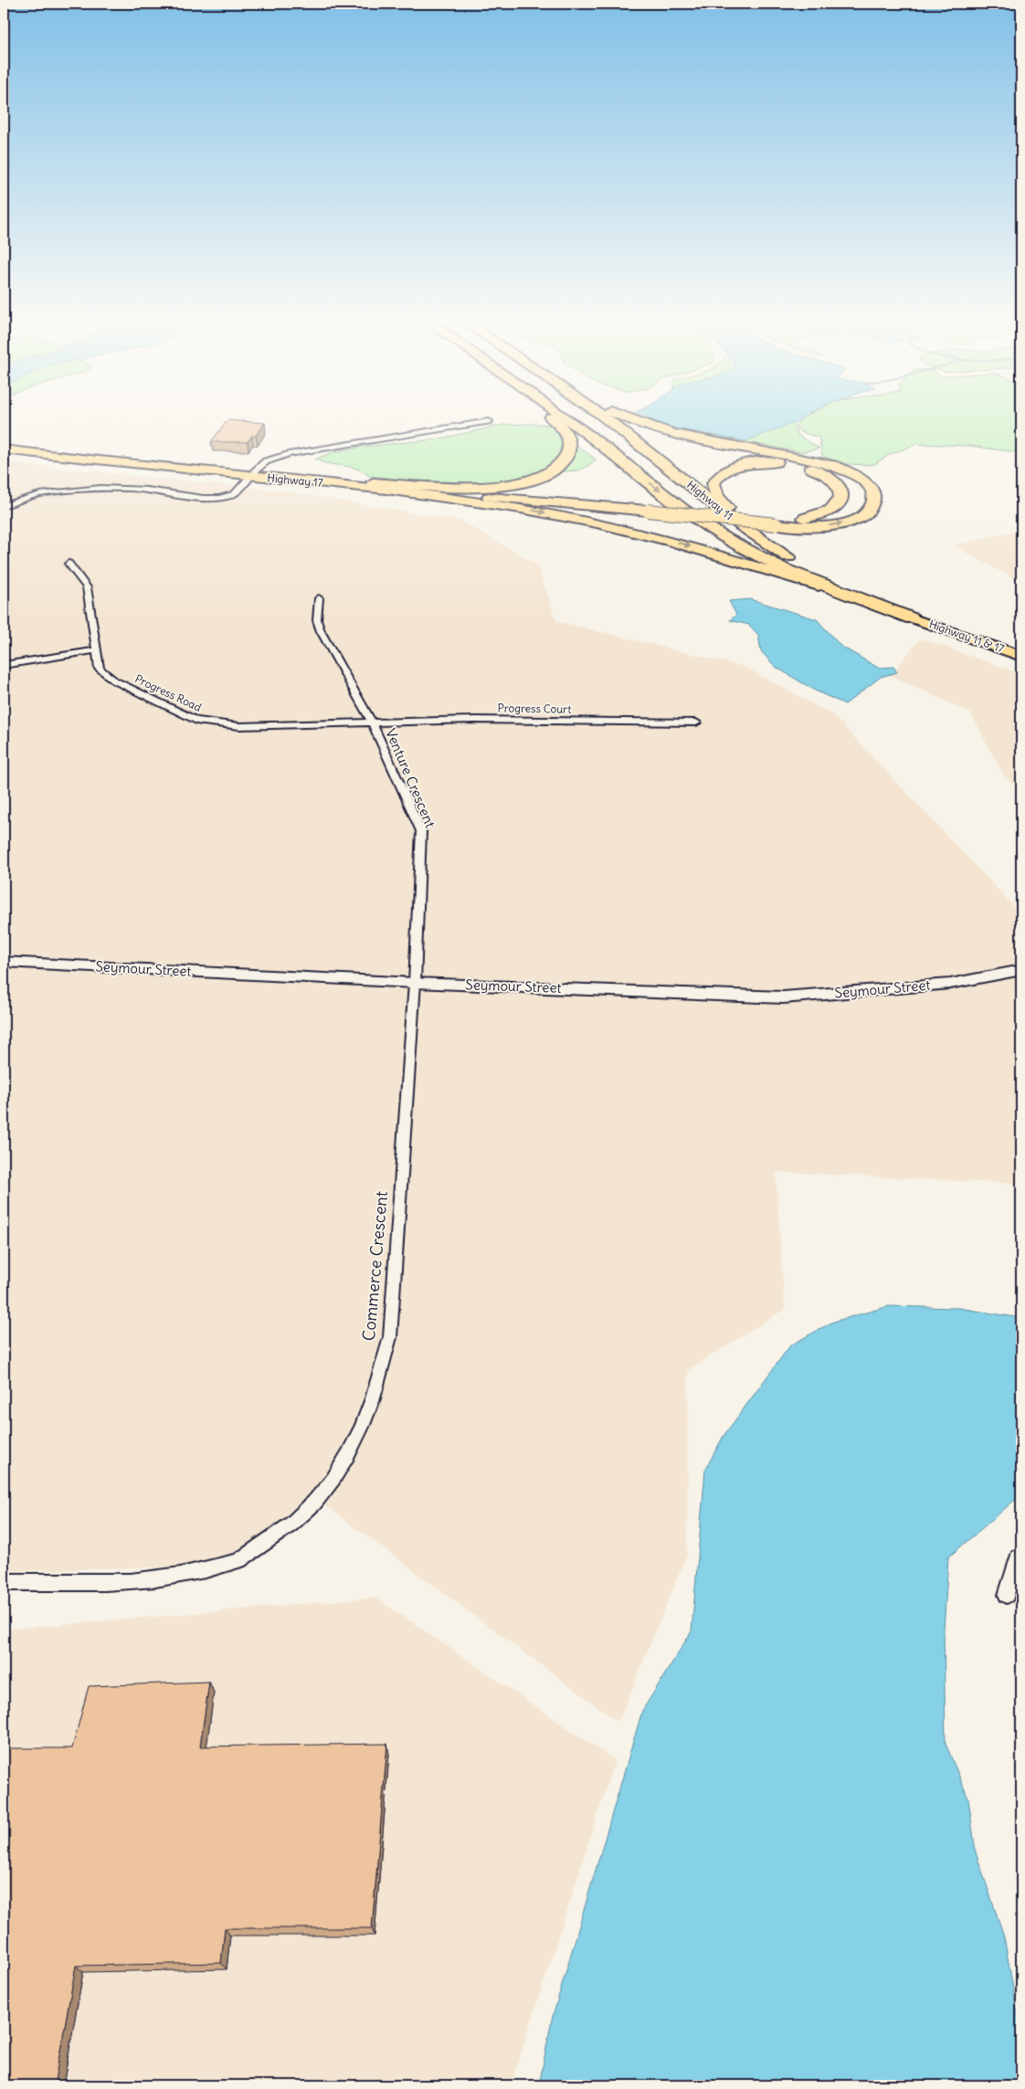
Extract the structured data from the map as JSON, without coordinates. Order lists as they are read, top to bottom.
{
  "streets": {
    "highway": ["Highway 17", "Highway 11", "Highway 11 & 17"],
    "street": [
      "Progress Road",
      "Progress Court",
      "Venture Crescent",
      "Seymour Street",
      "Commerce Crescent"
    ]
  },
  "crossings": [
    ["Highway 17", "Highway 11"],
    ["Highway 17", "Highway 11 & 17"],
    ["Highway 11", "Highway 11 & 17"],
    ["Progress Road", "Progress Court"],
    ["Progress Road", "Venture Crescent"],
    ["Progress Court", "Venture Crescent"],
    ["Venture Crescent", "Seymour Street"],
    ["Venture Crescent", "Commerce Crescent"],
    ["Seymour Street", "Commerce Crescent"]
  ]
}
